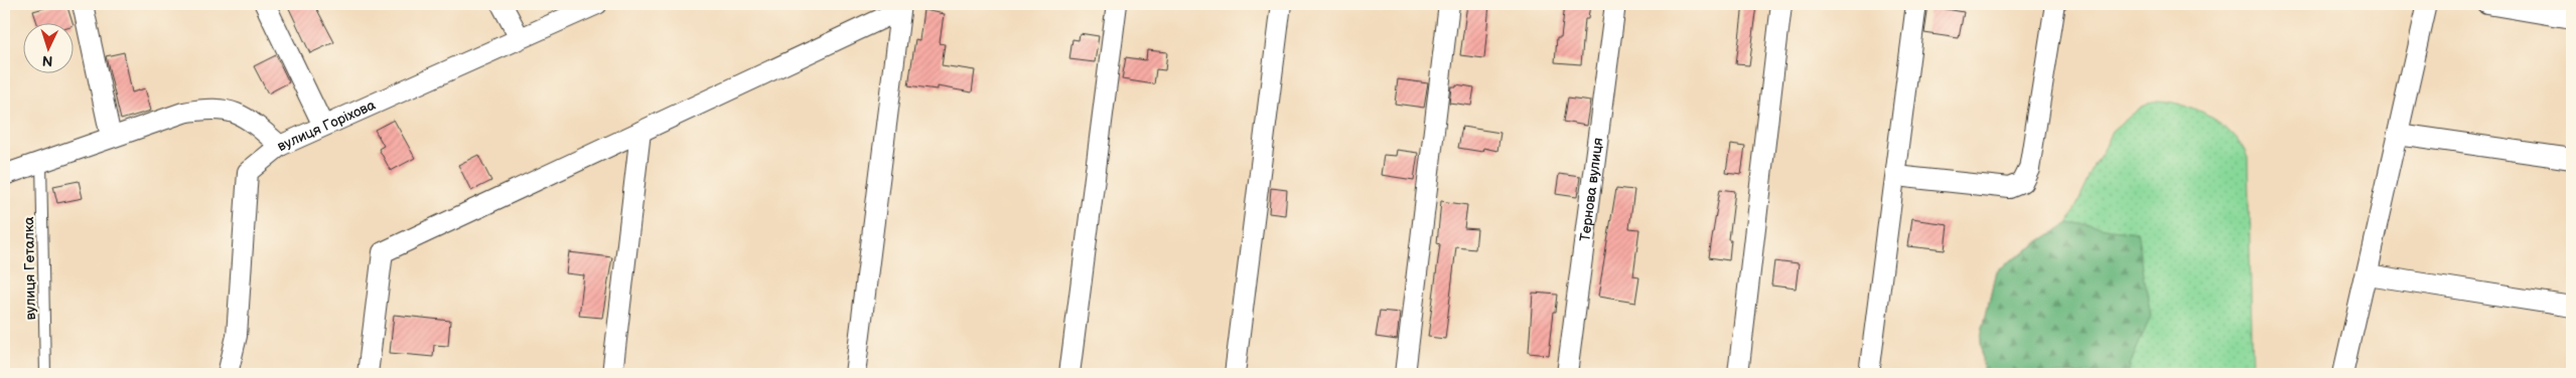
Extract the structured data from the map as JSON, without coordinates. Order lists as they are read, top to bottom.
{
  "streets": {
    "street": ["вулиця Горіхова", "Тернова вулиця"],
    "lane": ["вулиця Геталка"]
  },
  "north": "bottom"
}
